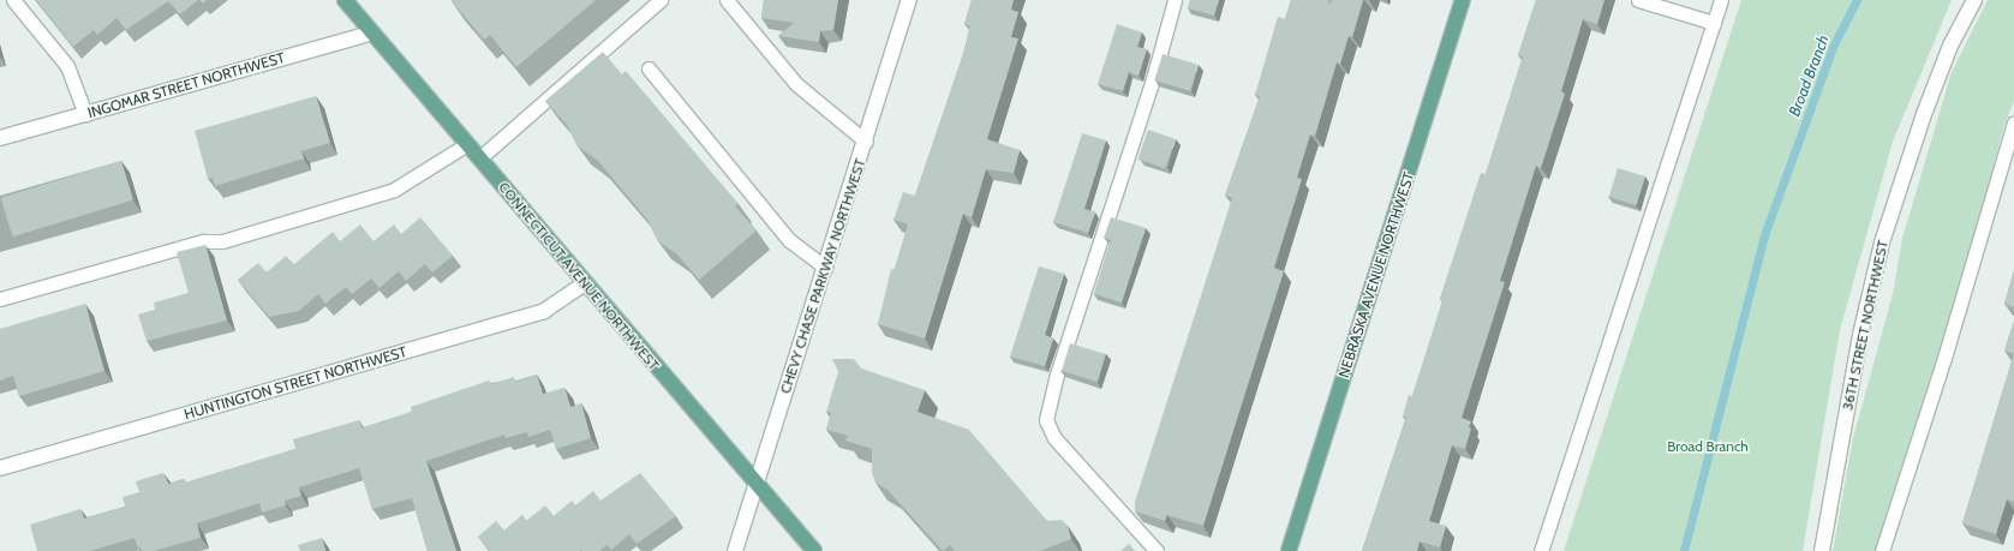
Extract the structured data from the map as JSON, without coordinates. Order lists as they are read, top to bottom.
{
  "streets": {
    "main road": ["NEBRASKA AVENUE NORTHWEST", "CONNECTICUT AVENUE NORTHWEST"],
    "street": [
      "INGOMAR STREET NORTHWEST",
      "CHEVY CHASE PARKWAY NORTHWEST",
      "36TH STREET NORTHWEST",
      "HUNTINGTON STREET NORTHWEST"
    ]
  },
  "crossings": [
    ["INGOMAR STREET NORTHWEST", "CONNECTICUT AVENUE NORTHWEST"],
    ["CONNECTICUT AVENUE NORTHWEST", "CHEVY CHASE PARKWAY NORTHWEST"],
    ["CONNECTICUT AVENUE NORTHWEST", "HUNTINGTON STREET NORTHWEST"]
  ],
  "water": ["Broad Branch"],
  "parks": ["Broad Branch"]
}
